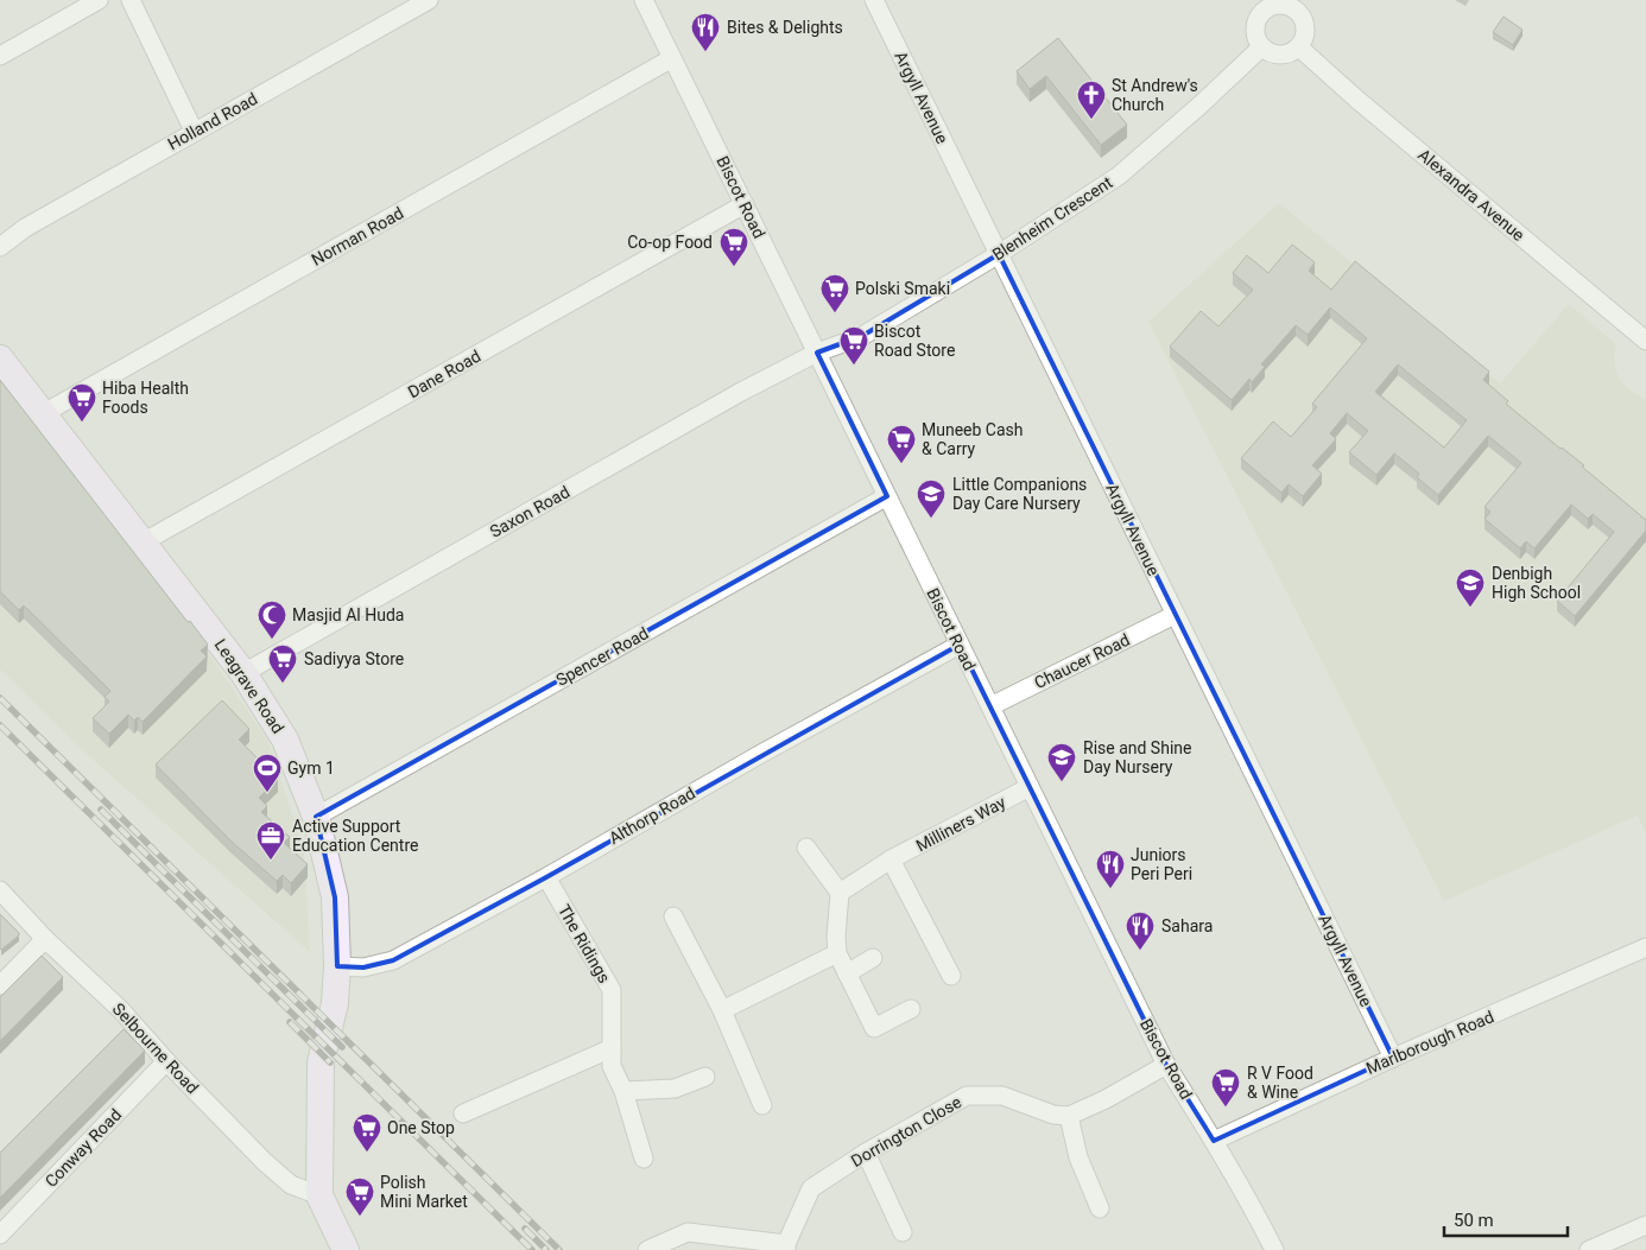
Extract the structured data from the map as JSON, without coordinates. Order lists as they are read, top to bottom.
{
  "streets": {
    "main road": ["Leagrave Road"],
    "street": [
      "Argyll Avenue",
      "Holland Road",
      "Alexandra Avenue",
      "Biscot Road",
      "Blenheim Crescent",
      "Norman Road",
      "Dane Road",
      "Saxon Road",
      "Spencer Road",
      "Chaucer Road",
      "Althorp Road",
      "Milliners Way",
      "The Ridings",
      "Marlborough Road",
      "Selbourne Road",
      "Dorrington Close",
      "Conway Road"
    ]
  },
  "crossings": [
    ["Argyll Avenue", "Blenheim Crescent"],
    ["Argyll Avenue", "Chaucer Road"],
    ["Argyll Avenue", "Marlborough Road"],
    ["Alexandra Avenue", "Blenheim Crescent"],
    ["Biscot Road", "Blenheim Crescent"],
    ["Biscot Road", "Norman Road"],
    ["Biscot Road", "Dane Road"],
    ["Biscot Road", "Saxon Road"],
    ["Biscot Road", "Spencer Road"],
    ["Biscot Road", "Chaucer Road"],
    ["Biscot Road", "Althorp Road"],
    ["Biscot Road", "Milliners Way"],
    ["Biscot Road", "Marlborough Road"],
    ["Blenheim Crescent", "Saxon Road"],
    ["Norman Road", "Leagrave Road"],
    ["Dane Road", "Leagrave Road"],
    ["Saxon Road", "Leagrave Road"],
    ["Spencer Road", "Leagrave Road"],
    ["Leagrave Road", "Althorp Road"],
    ["Leagrave Road", "Selbourne Road"],
    ["Althorp Road", "The Ridings"],
    ["Selbourne Road", "Conway Road"]
  ],
  "places": {
    "restaurant": ["Bites & Delights", "Juniors Peri Peri", "Sahara"],
    "church": ["St Andrew's Church"],
    "supermarket": [
      "Co-op Food",
      "Polski Smaki",
      "Biscot Road Store",
      "Hiba Health Foods",
      "Muneeb Cash & Carry",
      "Sadiyya Store",
      "R V Food & Wine",
      "One Stop",
      "Polish Mini Market"
    ],
    "school or university": ["Little Companions Day Care Nursery", "Denbigh High School", "Rise and Shine Day Nursery"],
    "mosque": ["Masjid Al Huda"],
    "sports": ["Gym 1"],
    "office": ["Active Support Education Centre"]
  },
  "scale_bar": "50 m"
}
